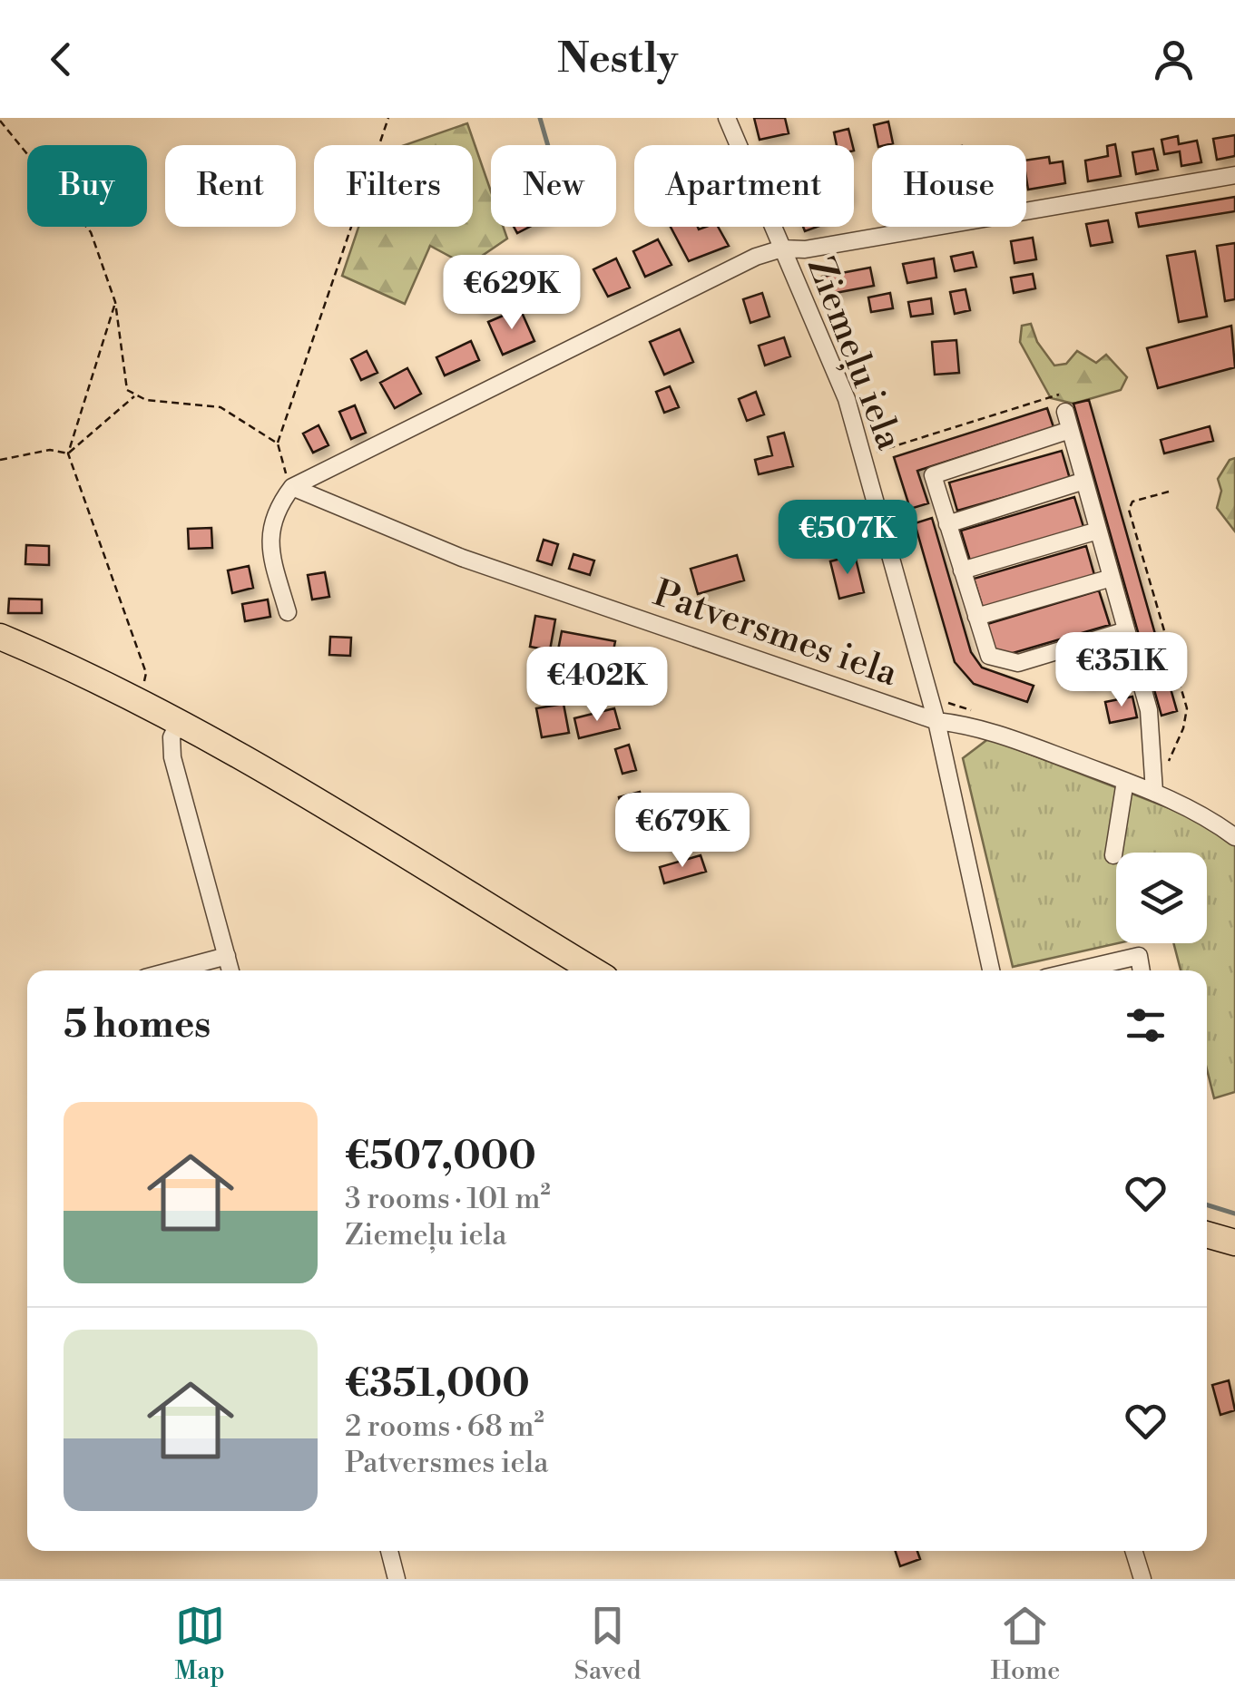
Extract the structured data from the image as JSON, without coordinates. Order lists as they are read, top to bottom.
{
  "streets": {
    "street": ["Ziemeļu iela", "Patversmes iela"]
  },
  "crossings": [
    ["Ziemeļu iela", "Patversmes iela"]
  ],
  "page": {
    "header": "Nestly",
    "chip": [
      "Buy",
      "Rent",
      "Filters",
      "New",
      "Apartment",
      "House"
    ],
    "price": [
      "€629K",
      "€507K",
      "€351K",
      "€402K",
      "€679K"
    ],
    "heading": "5 homes",
    "list": [
      {
        "name": "€507,000",
        "note": "3 rooms · 101 m² · Ziemeļu iela"
      },
      {
        "name": "€351,000",
        "note": "2 rooms · 68 m² · Patversmes iela"
      }
    ],
    "tabs": ["Map", "Saved", "Home"]
  }
}
